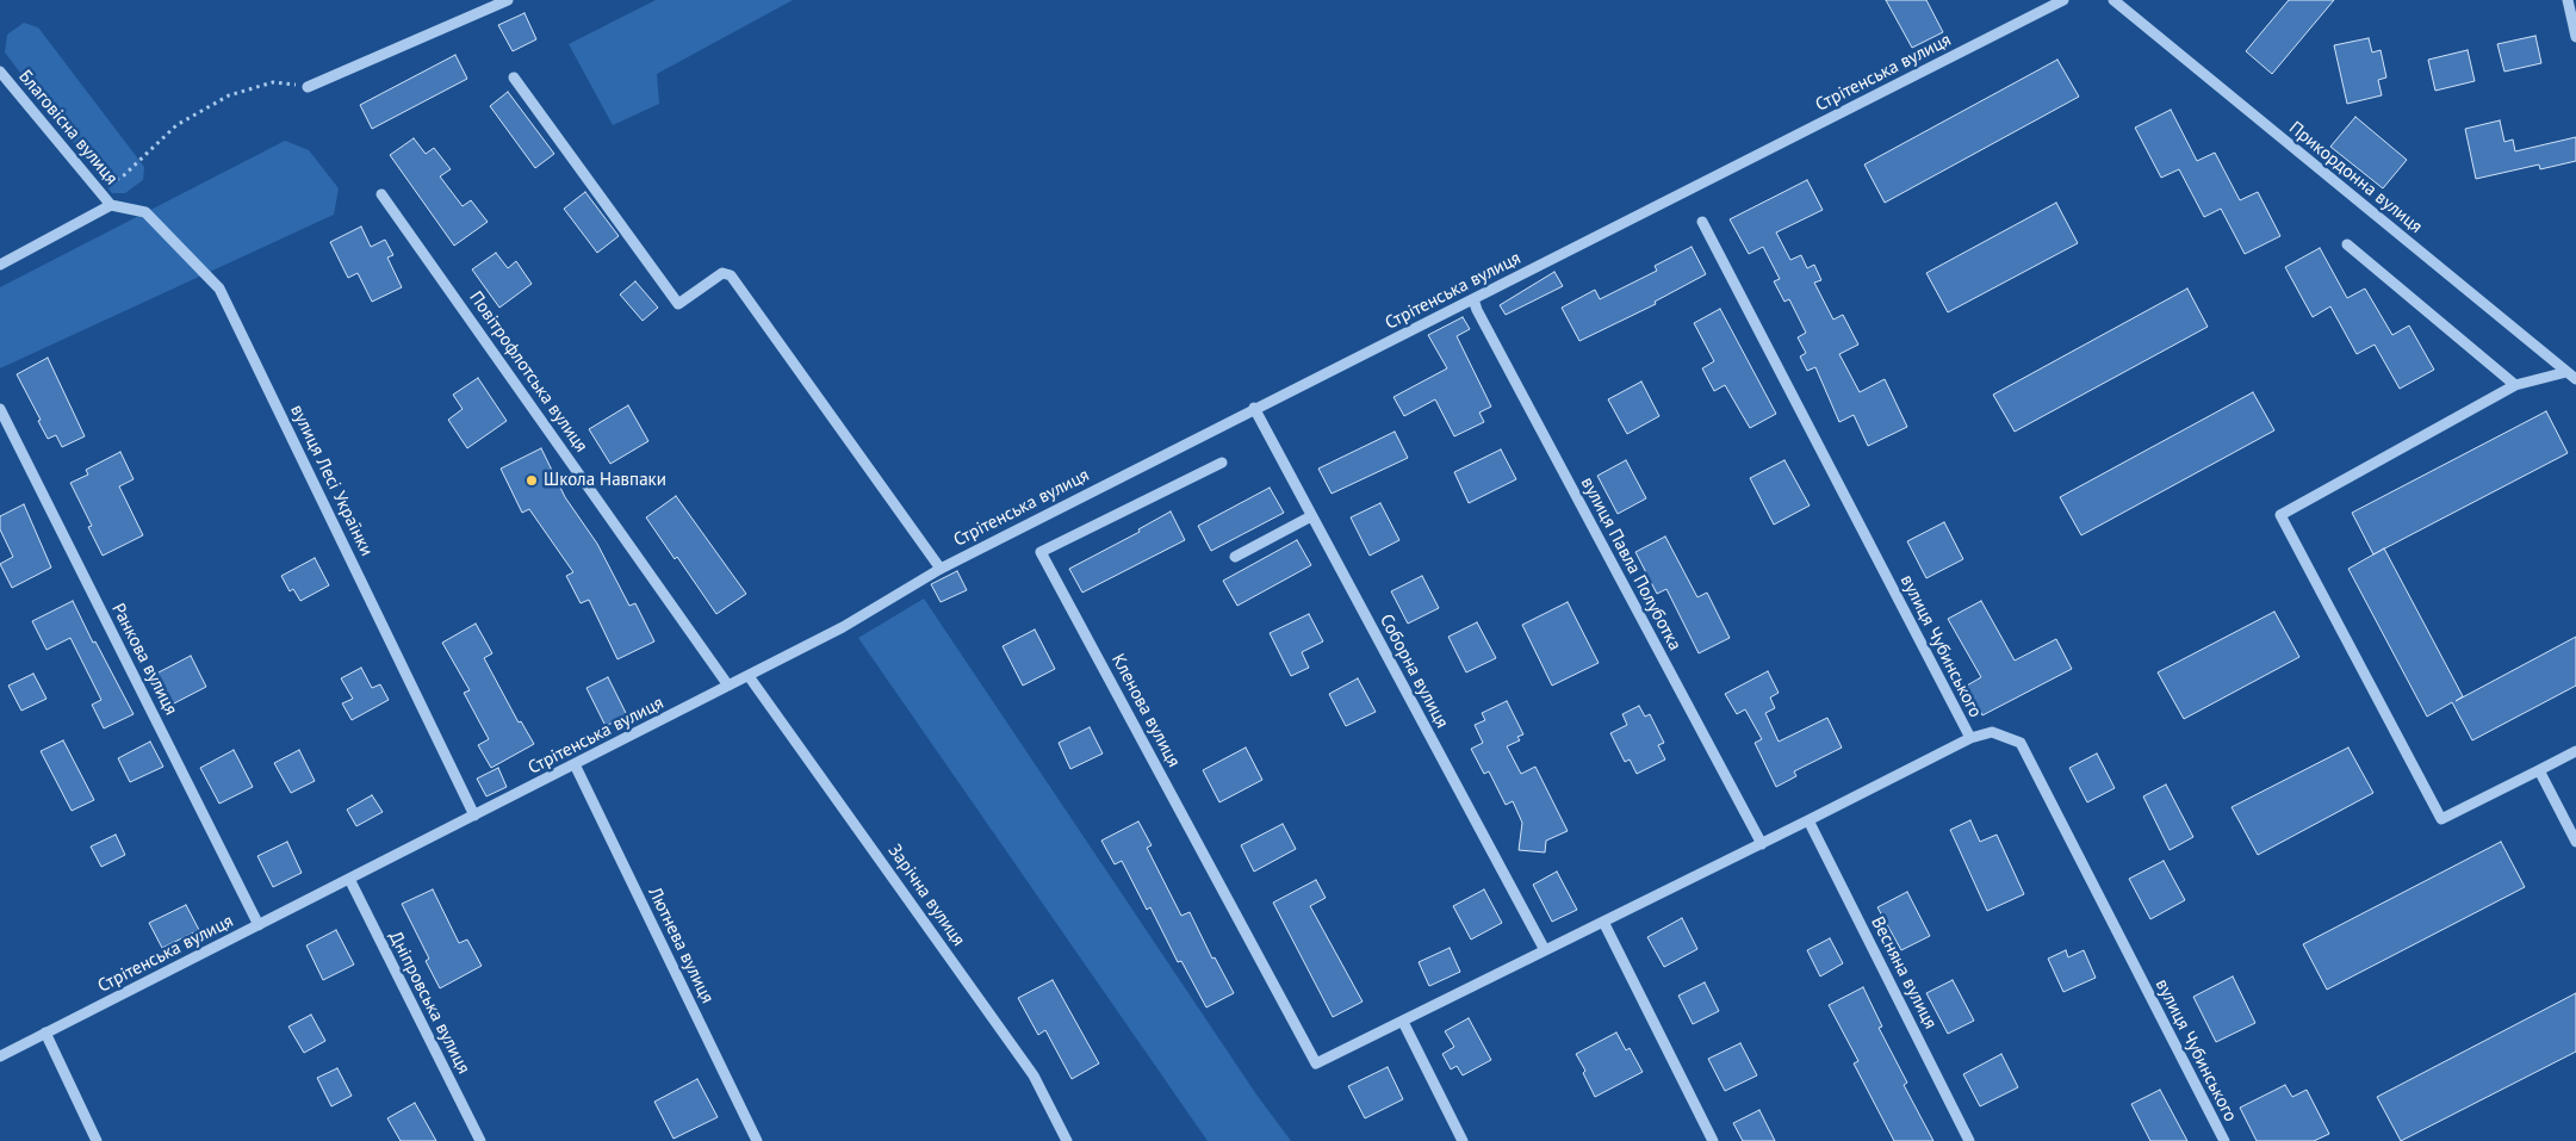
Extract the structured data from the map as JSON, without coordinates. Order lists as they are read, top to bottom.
{
  "streets": {
    "street": [
      "Стрітенська вулиця",
      "Благовісна вулиця",
      "Прикордонна вулиця",
      "Повітрофлотська вулиця",
      "вулиця Лесі Українки",
      "вулиця Павла Полуботка",
      "вулиця Чубинського",
      "Ранкова вулиця",
      "Соборна вулиця",
      "Кленова вулиця",
      "Зарічна вулиця",
      "Лютнева вулиця",
      "Весняна вулиця",
      "Дніпровська вулиця"
    ]
  },
  "crossings": [
    ["Стрітенська вулиця", "Повітрофлотська вулиця"],
    ["Стрітенська вулиця", "вулиця Лесі Українки"],
    ["Стрітенська вулиця", "вулиця Павла Полуботка"],
    ["Стрітенська вулиця", "Ранкова вулиця"],
    ["Стрітенська вулиця", "Соборна вулиця"],
    ["Стрітенська вулиця", "Зарічна вулиця"],
    ["Стрітенська вулиця", "Лютнева вулиця"],
    ["Стрітенська вулиця", "Дніпровська вулиця"],
    ["Благовісна вулиця", "вулиця Лесі Українки"]
  ],
  "places": ["Школа Навпаки"]
}
